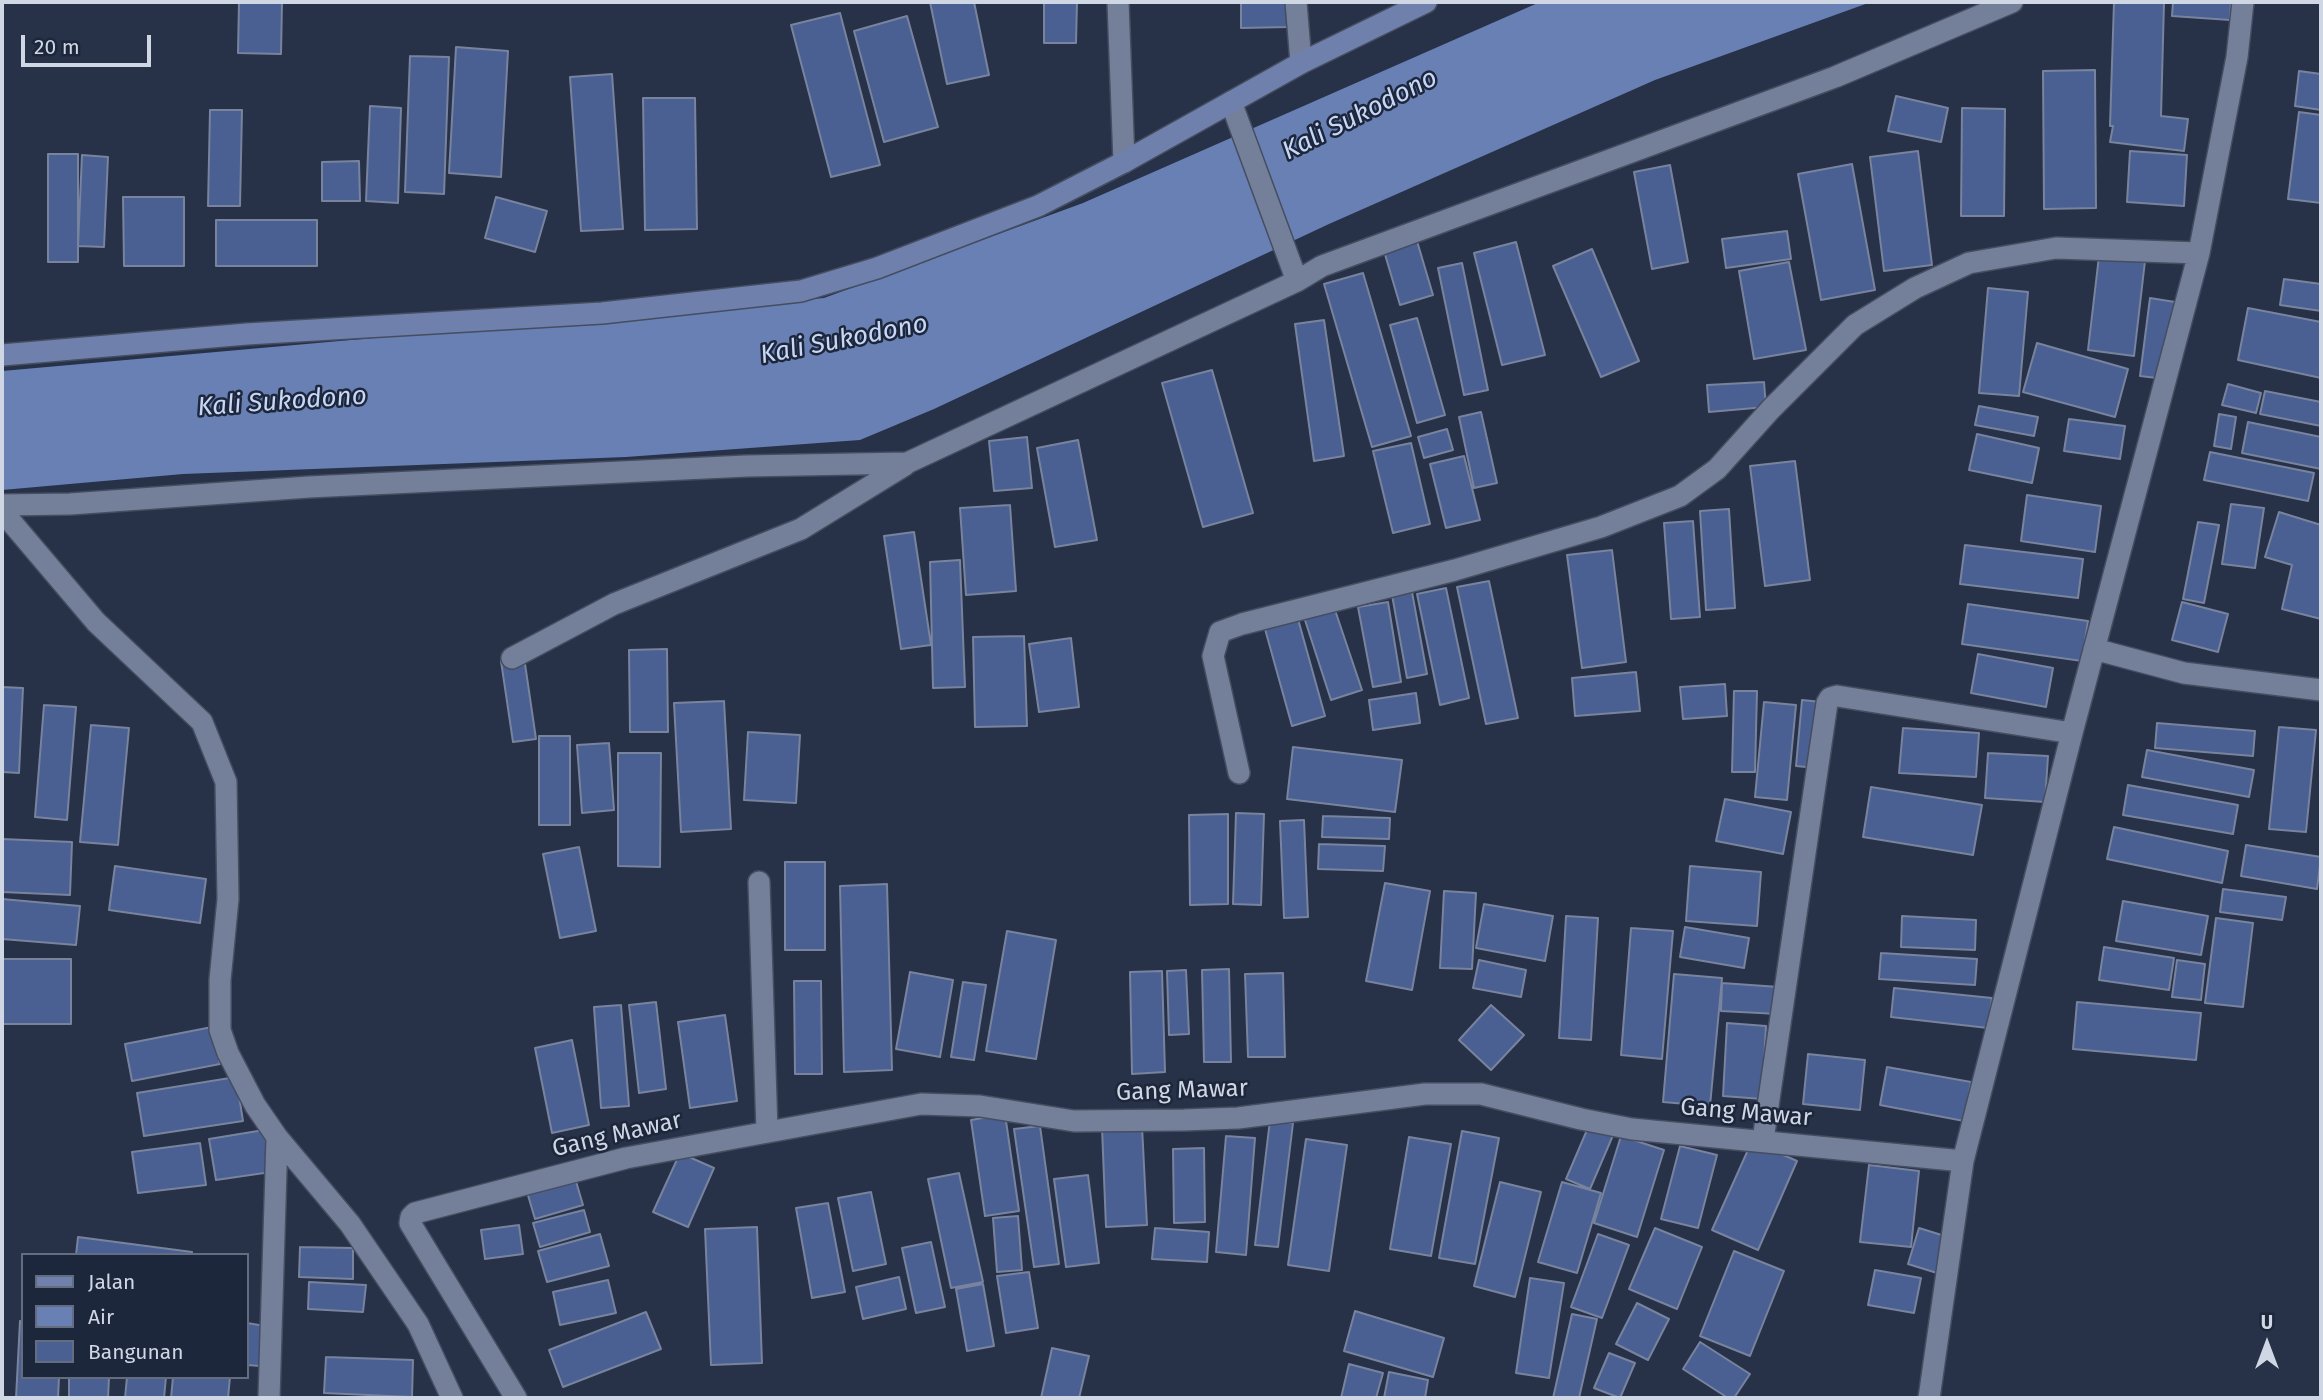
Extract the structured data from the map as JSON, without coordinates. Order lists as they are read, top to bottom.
{
  "streets": {
    "street": ["Gang Mawar"]
  },
  "water": ["Kali Sukodono"],
  "legend": ["Jalan", "Air", "Bangunan"],
  "scale_bar": "20 m",
  "north": "top"
}
